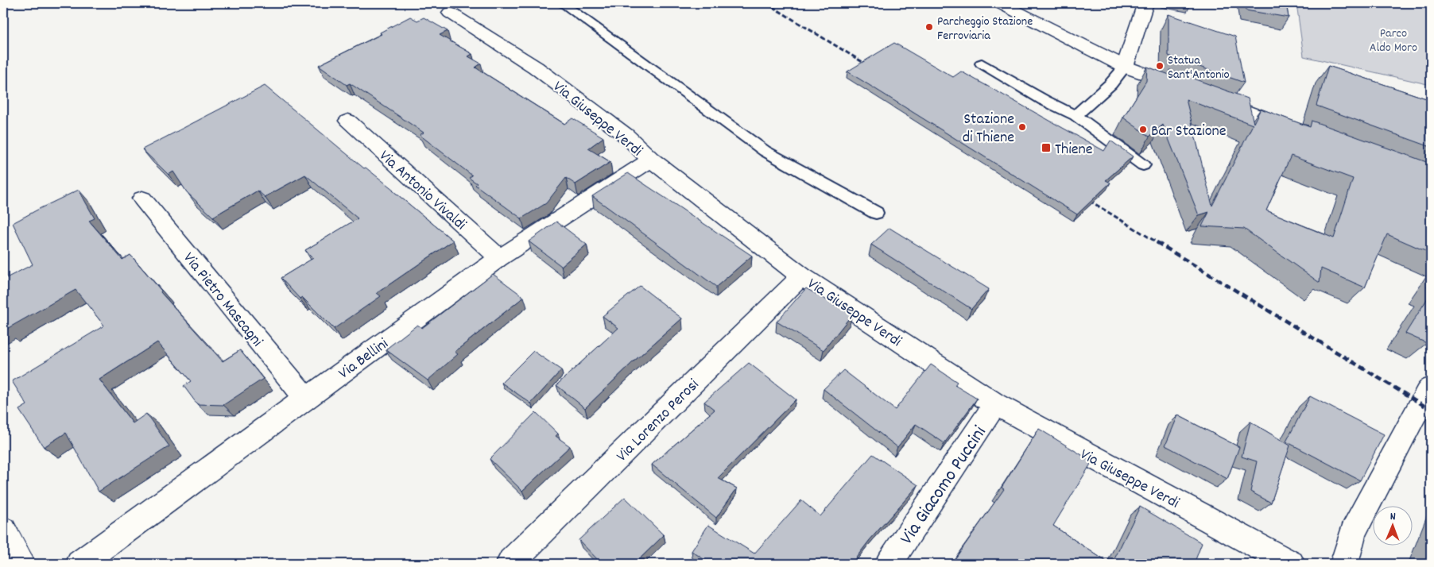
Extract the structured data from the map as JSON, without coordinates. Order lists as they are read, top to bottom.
{
  "streets": {
    "street": [
      "Via Giuseppe Verdi",
      "Via Antonio Vivaldi",
      "Via Pietro Mascagni",
      "Via Bellini",
      "Via Lorenzo Perosi",
      "Via Giacomo Puccini"
    ]
  },
  "crossings": [
    ["Via Giuseppe Verdi", "Via Bellini"],
    ["Via Giuseppe Verdi", "Via Lorenzo Perosi"],
    ["Via Giuseppe Verdi", "Via Giacomo Puccini"],
    ["Via Antonio Vivaldi", "Via Bellini"],
    ["Via Pietro Mascagni", "Via Bellini"]
  ],
  "parks": ["Parco Aldo Moro"],
  "places": {
    "other": [
      "Parcheggio Stazione Ferroviaria",
      "Statua Sant'Antonio",
      "Stazione di Thiene",
      "Bar Stazione"
    ],
    "transit": ["Thiene"]
  },
  "north": "top"
}
